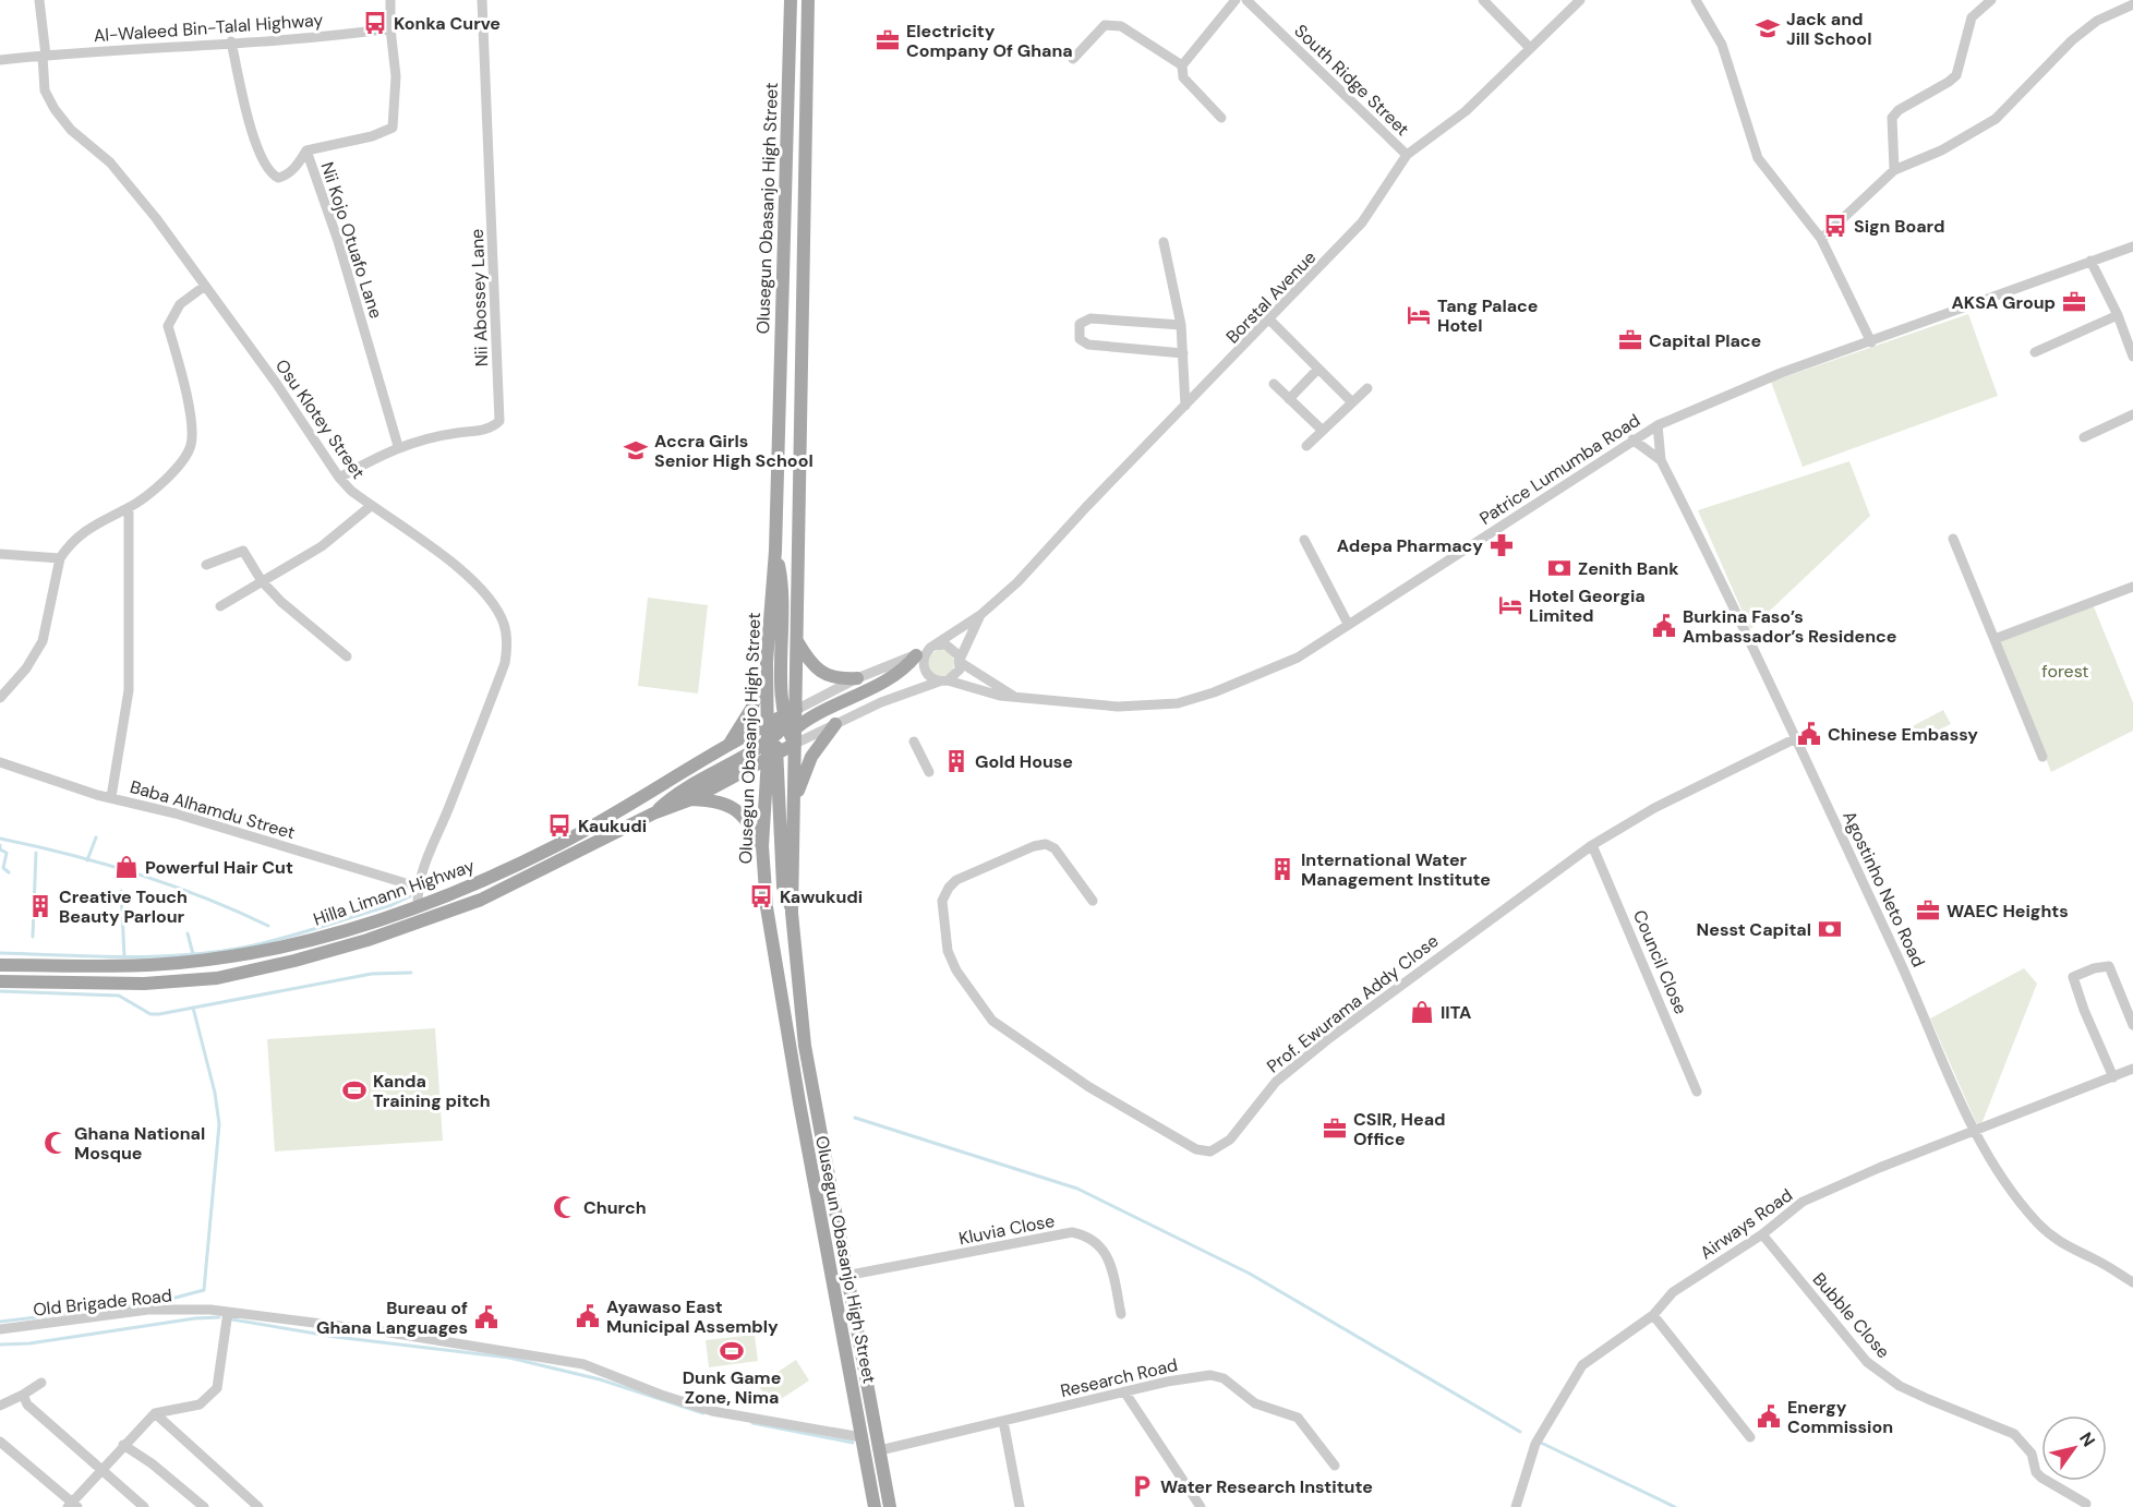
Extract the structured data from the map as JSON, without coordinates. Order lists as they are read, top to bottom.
{
  "streets": {
    "main road": ["Olusegun Obasanjo High Street", "Hilla Limann Highway"],
    "street": [
      "Al-Waleed Bin-Talal Highway",
      "South Ridge Street",
      "Nii Kojo Otuafo Lane",
      "Borstal Avenue",
      "Nii Abossey Lane",
      "Osu Klotey Street",
      "Patrice Lumumba Road",
      "Baba Alhamdu Street",
      "Agostinho Neto Road",
      "Council Close",
      "Prof. Ewurama Addy Close",
      "Airways Road",
      "Kluvia Close",
      "Old Brigade Road",
      "Bubble Close",
      "Research Road"
    ]
  },
  "crossings": [
    ["Al-Waleed Bin-Talal Highway", "Nii Kojo Otuafo Lane"],
    ["Al-Waleed Bin-Talal Highway", "Osu Klotey Street"],
    ["South Ridge Street", "Borstal Avenue"],
    ["Olusegun Obasanjo High Street", "Hilla Limann Highway"],
    ["Olusegun Obasanjo High Street", "Kluvia Close"],
    ["Olusegun Obasanjo High Street", "Old Brigade Road"],
    ["Olusegun Obasanjo High Street", "Research Road"],
    ["Nii Kojo Otuafo Lane", "Nii Abossey Lane"],
    ["Borstal Avenue", "Patrice Lumumba Road"],
    ["Nii Abossey Lane", "Osu Klotey Street"],
    ["Osu Klotey Street", "Baba Alhamdu Street"],
    ["Osu Klotey Street", "Hilla Limann Highway"],
    ["Patrice Lumumba Road", "Agostinho Neto Road"],
    ["Agostinho Neto Road", "Prof. Ewurama Addy Close"],
    ["Agostinho Neto Road", "Airways Road"],
    ["Council Close", "Prof. Ewurama Addy Close"],
    ["Airways Road", "Bubble Close"]
  ],
  "parks": ["forest"],
  "places": {
    "bus stop": [
      "Konka Curve",
      "Sign Board",
      "Kaukudi",
      "Kawukudi"
    ],
    "school or university": ["Jack and Jill School", "Accra Girls Senior High School"],
    "office": [
      "Electricity Company Of Ghana",
      "AKSA Group",
      "Capital Place",
      "WAEC Heights",
      "CSIR, Head Office"
    ],
    "hotel": ["Tang Palace Hotel", "Hotel Georgia Limited"],
    "pharmacy": ["Adepa Pharmacy"],
    "bank": ["Zenith Bank", "Nesst Capital"],
    "public building": [
      "Burkina Faso’s Ambassador’s Residence",
      "Chinese Embassy",
      "Ayawaso East Municipal Assembly",
      "Bureau of Ghana Languages",
      "Energy Commission"
    ],
    "building": ["Gold House", "International Water Management Institute", "Creative Touch Beauty Parlour"],
    "shop": ["Powerful Hair Cut", "IITA"],
    "sports": ["Kanda Training pitch", "Dunk Game Zone, Nima"],
    "mosque": ["Ghana National Mosque", "Church"],
    "parking": ["Water Research Institute"]
  },
  "north": "top right"
}
